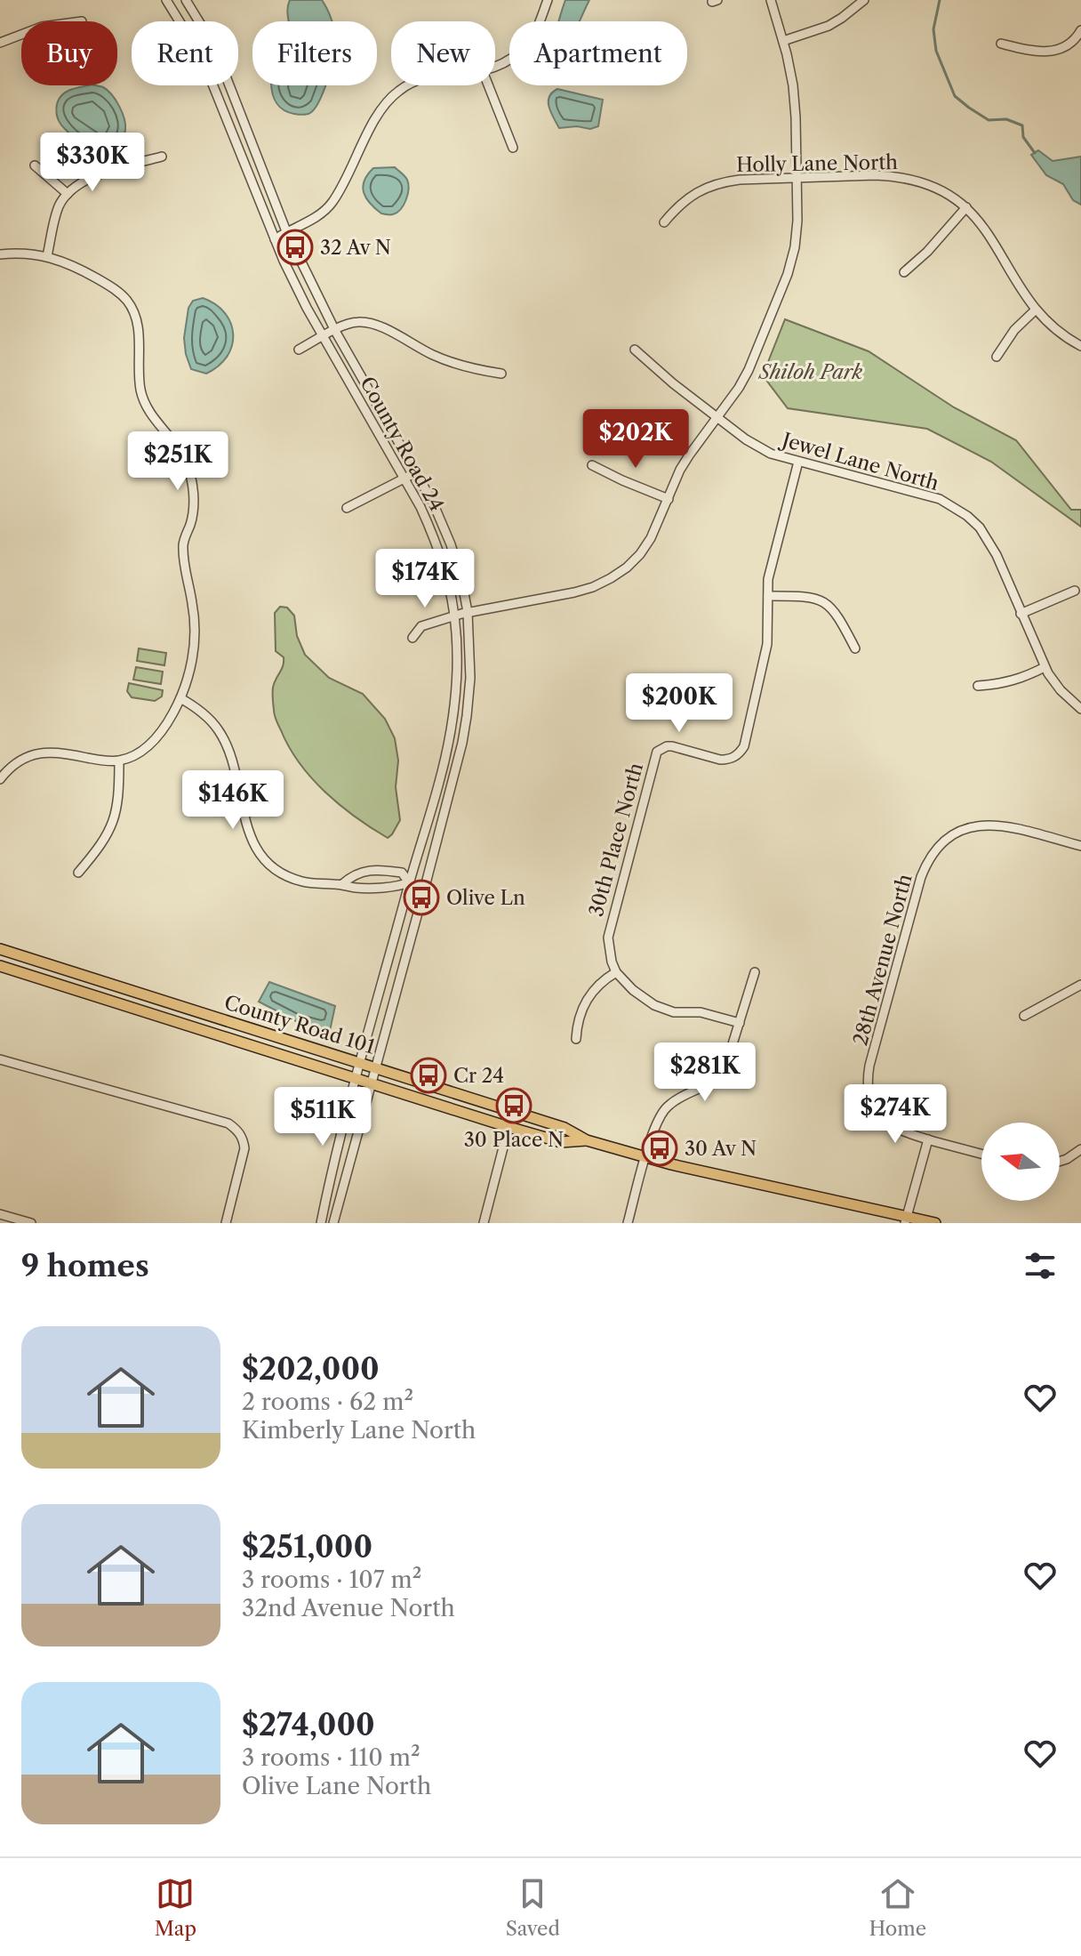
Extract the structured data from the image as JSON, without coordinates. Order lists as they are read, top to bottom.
{
  "streets": {
    "main road": ["County Road 101"],
    "street": [
      "Holly Lane North",
      "County Road 24",
      "Jewel Lane North",
      "30th Place North",
      "28th Avenue North"
    ]
  },
  "crossings": [
    ["County Road 24", "County Road 101"]
  ],
  "parks": ["Shiloh Park"],
  "places": {
    "bus stop": [
      "32 Av N",
      "Olive Ln",
      "Cr 24",
      "30 Place N",
      "30 Av N"
    ]
  },
  "north": "left",
  "page": {
    "chip": [
      "Buy",
      "Rent",
      "Filters",
      "New",
      "Apartment"
    ],
    "price": [
      "$330K",
      "$202K",
      "$251K",
      "$174K",
      "$200K",
      "$146K",
      "$281K",
      "$274K",
      "$511K"
    ],
    "heading": "9 homes",
    "list": [
      {
        "name": "$202,000",
        "note": "2 rooms · 62 m² · Kimberly Lane North"
      },
      {
        "name": "$251,000",
        "note": "3 rooms · 107 m² · 32nd Avenue North"
      },
      {
        "name": "$274,000",
        "note": "3 rooms · 110 m² · Olive Lane North"
      }
    ],
    "tabs": ["Map", "Saved", "Home"]
  }
}
